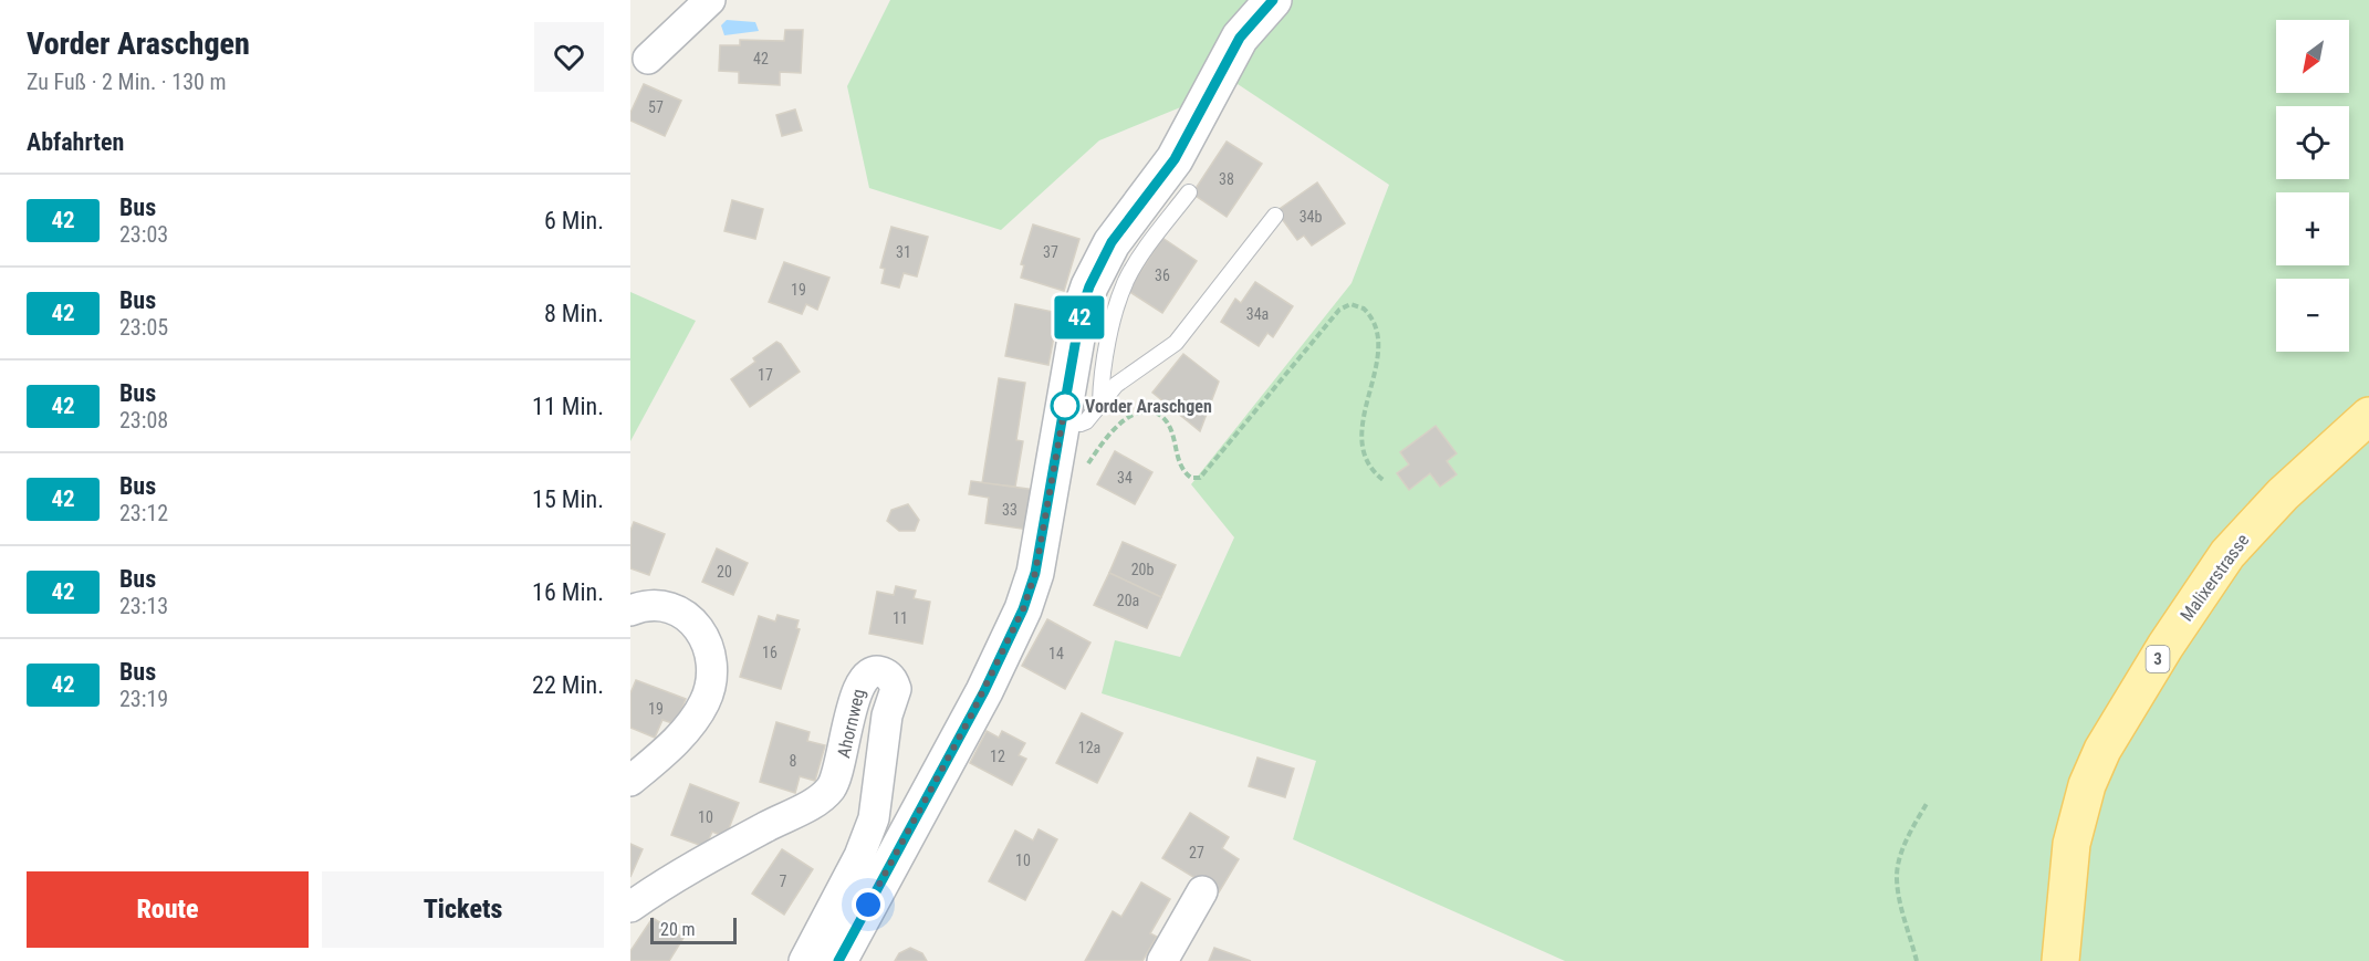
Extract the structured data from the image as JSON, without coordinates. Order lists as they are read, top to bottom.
{
  "streets": {
    "main road": ["Malixerstrasse", "3"],
    "street": ["Ahornweg"]
  },
  "places": ["Vorder Araschgen"],
  "lines": ["bus line 42"],
  "house_numbers": [
    "42",
    "57",
    "38",
    "34b",
    "31",
    "37",
    "36",
    "19",
    "34a",
    "17",
    "34",
    "33",
    "20b",
    "20",
    "20a",
    "11",
    "16",
    "14",
    "19",
    "12a",
    "12",
    "8",
    "10",
    "27",
    "10",
    "7"
  ],
  "scale_bar": "20 m",
  "north": "bottom left",
  "page": {
    "heading": [
      ["Vorder Araschgen", "Zu Fuß · 2 Min. · 130 m"],
      "Abfahrten"
    ],
    "on_map": "42",
    "map_buttons": ["+", "−"],
    "list": [
      {
        "mark": "42",
        "name": "Bus",
        "note": "23:03",
        "value": "6 Min."
      },
      {
        "mark": "42",
        "name": "Bus",
        "note": "23:05",
        "value": "8 Min."
      },
      {
        "mark": "42",
        "name": "Bus",
        "note": "23:08",
        "value": "11 Min."
      },
      {
        "mark": "42",
        "name": "Bus",
        "note": "23:12",
        "value": "15 Min."
      },
      {
        "mark": "42",
        "name": "Bus",
        "note": "23:13",
        "value": "16 Min."
      },
      {
        "mark": "42",
        "name": "Bus",
        "note": "23:19",
        "value": "22 Min."
      }
    ],
    "buttons": ["Route", "Tickets"],
    "scale": "20 m"
  }
}
